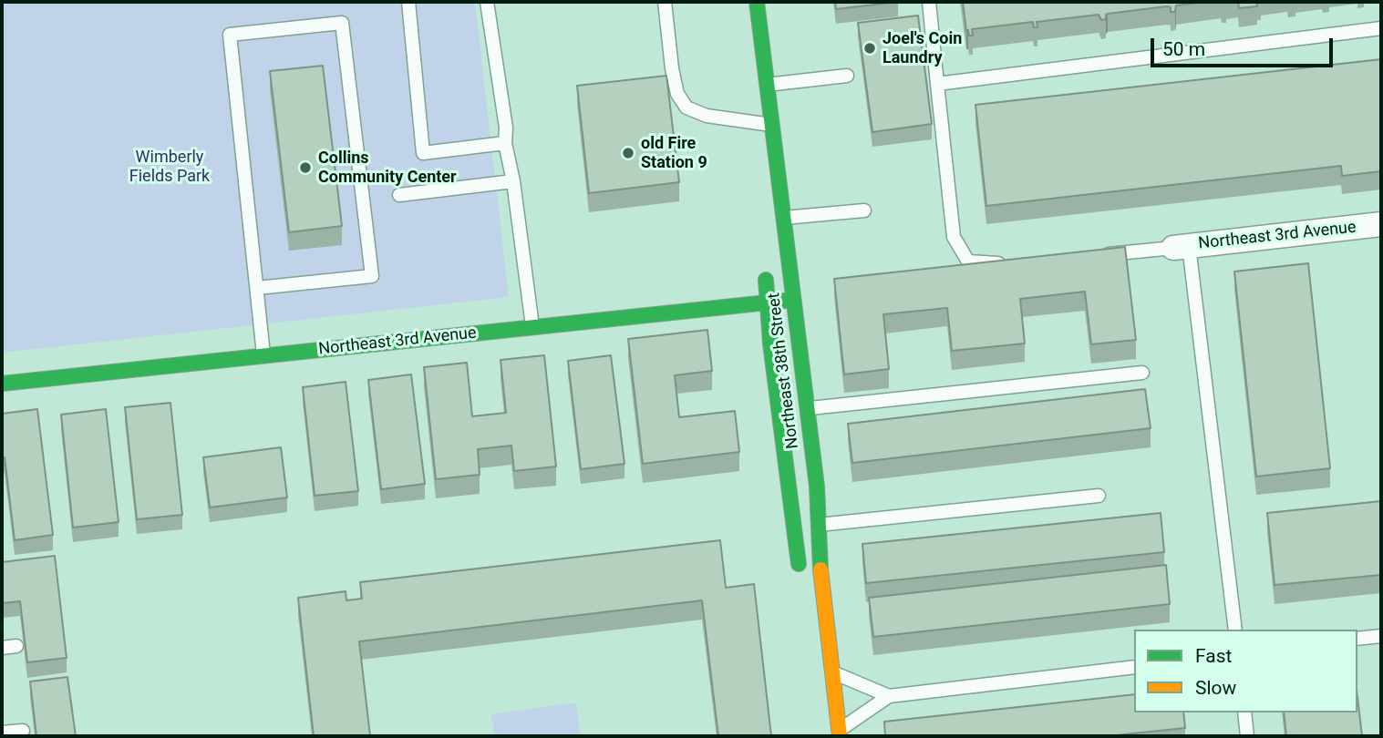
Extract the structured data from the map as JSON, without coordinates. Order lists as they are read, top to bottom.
{
  "streets": {
    "street": ["Northeast 3rd Avenue", "Northeast 38th Street"]
  },
  "crossings": [
    ["Northeast 3rd Avenue", "Northeast 38th Street"]
  ],
  "parks": ["Wimberly Fields Park"],
  "places": ["Joel's Coin Laundry", "old Fire Station 9", "Collins Community Center"],
  "legend": ["Fast", "Slow"],
  "scale_bar": "50 m"
}
